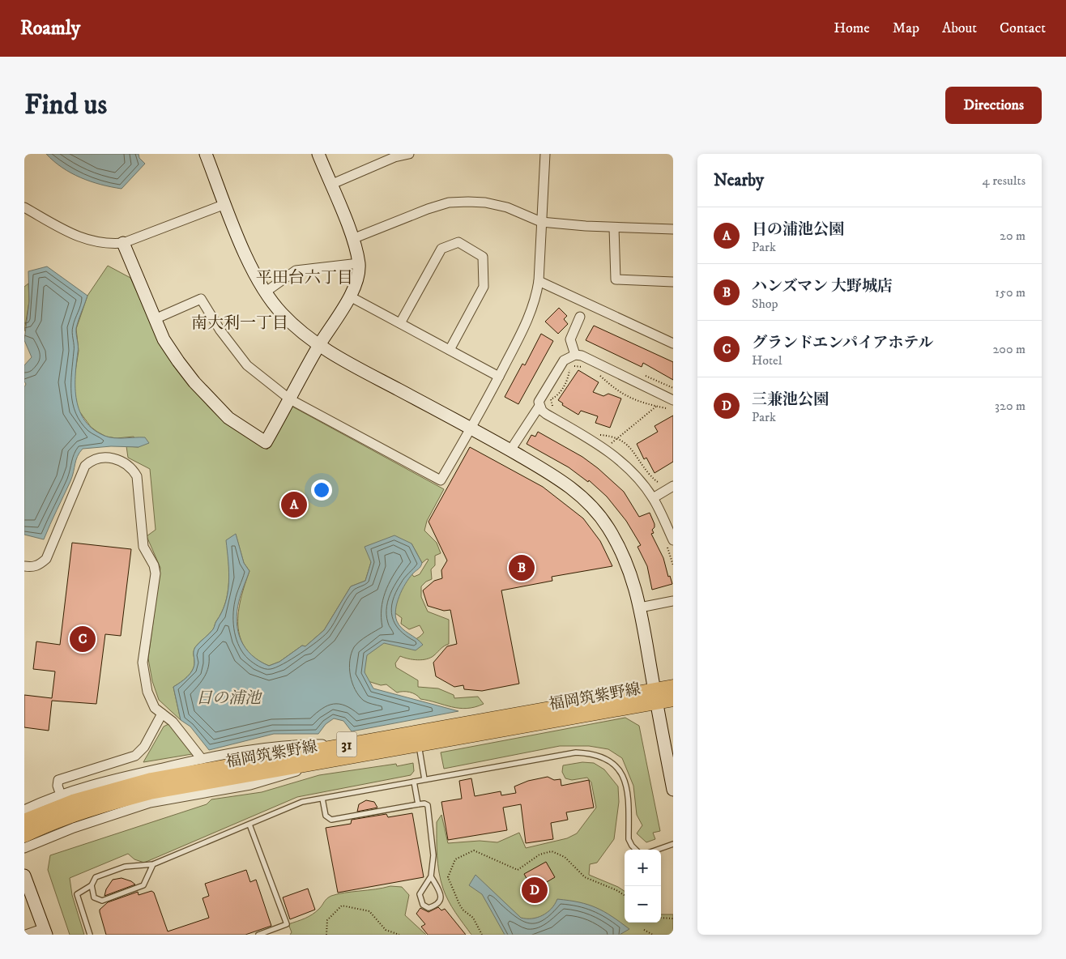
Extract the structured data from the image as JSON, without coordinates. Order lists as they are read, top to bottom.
{
  "streets": {
    "main road": ["福岡筑紫野線", "31"]
  },
  "districts": ["平田台六丁目", "南大利一丁目"],
  "water": ["日の浦池"],
  "page": {
    "header": "Roamly",
    "nav": [
      "Home",
      "Map",
      "About",
      "Contact"
    ],
    "buttons": "Directions",
    "title": "Find us",
    "heading": ["Nearby", "4 results"],
    "list": [
      {
        "mark": "A",
        "name": "日の浦池公園",
        "note": "Park",
        "value": "20 m"
      },
      {
        "mark": "B",
        "name": "ハンズマン 大野城店",
        "note": "Shop",
        "value": "150 m"
      },
      {
        "mark": "C",
        "name": "グランドエンパイアホテル",
        "note": "Hotel",
        "value": "200 m"
      },
      {
        "mark": "D",
        "name": "三兼池公園",
        "note": "Park",
        "value": "320 m"
      }
    ],
    "pins": [
      "A",
      "B",
      "C",
      "D"
    ],
    "map_buttons": ["+", "−"]
  }
}
